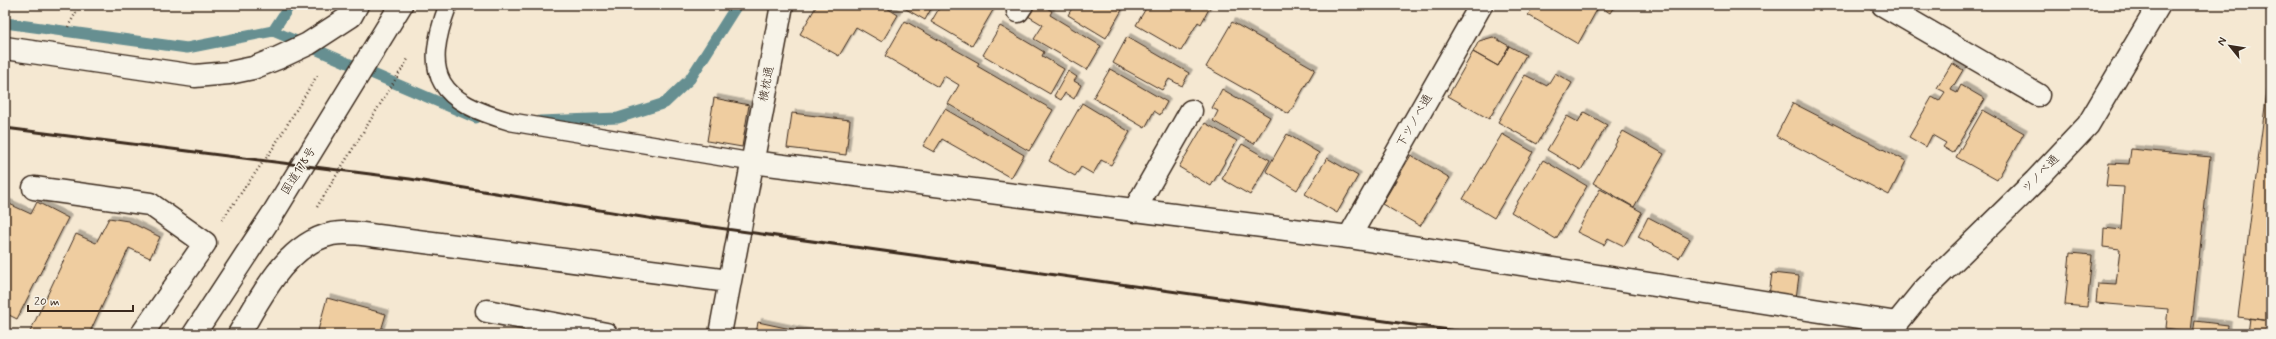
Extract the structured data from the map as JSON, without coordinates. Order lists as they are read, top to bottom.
{
  "streets": {
    "main road": [
      "横枕通",
      "下ツノベ通",
      "国道178号",
      "ツノベ通"
    ]
  },
  "scale_bar": "20 m",
  "north": "top left"
}
